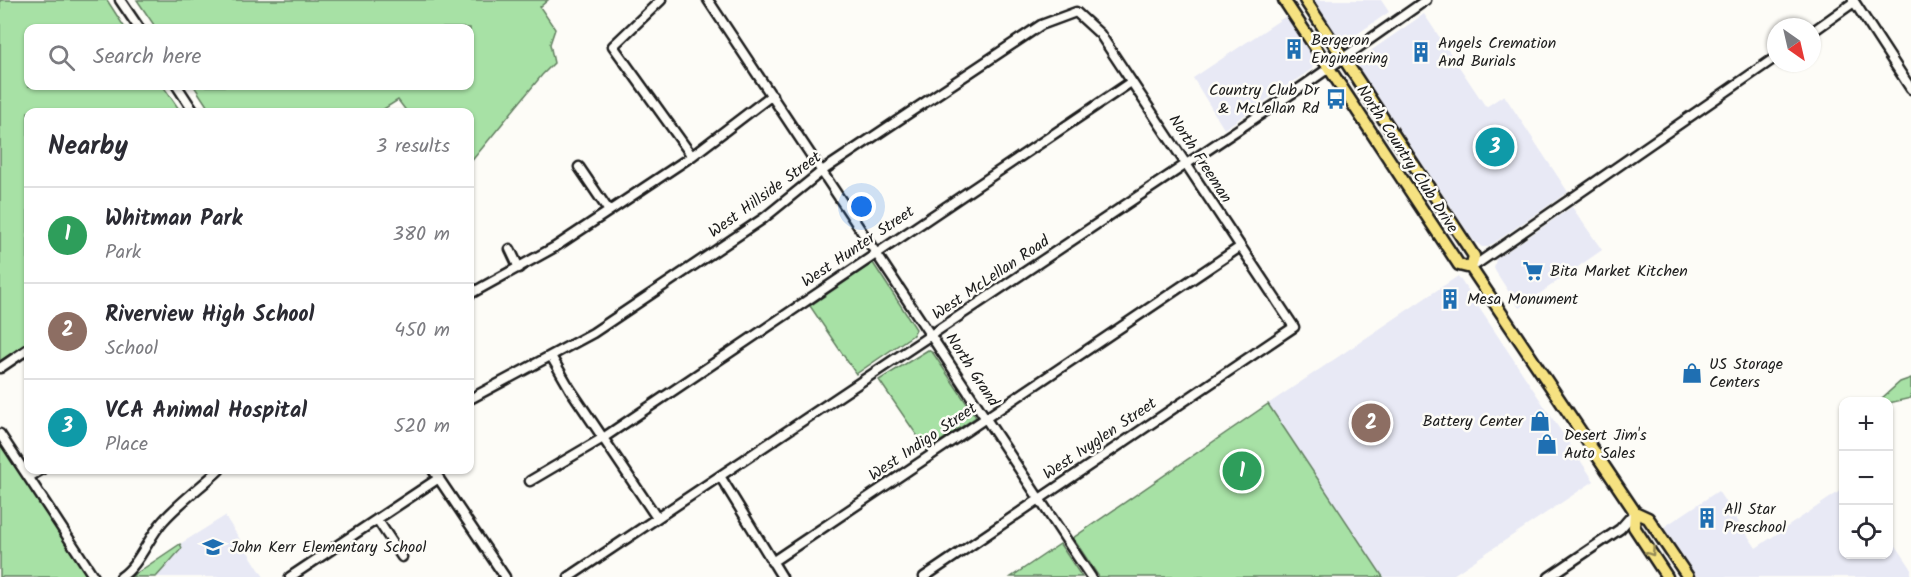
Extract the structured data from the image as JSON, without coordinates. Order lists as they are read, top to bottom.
{
  "streets": {
    "main road": ["North Country Club Drive"],
    "street": [
      "North Freeman",
      "West Hillside Street",
      "West Hunter Street",
      "West McLellan Road",
      "North Grand",
      "West Ivyglen Street",
      "West Indigo Street"
    ]
  },
  "crossings": [
    ["North Freeman", "West Hillside Street"],
    ["North Freeman", "West Hunter Street"],
    ["North Freeman", "West McLellan Road"],
    ["North Freeman", "West Ivyglen Street"],
    ["North Freeman", "West Indigo Street"],
    ["North Country Club Drive", "West McLellan Road"],
    ["West Hillside Street", "North Grand"],
    ["West Hunter Street", "North Grand"],
    ["West McLellan Road", "North Grand"],
    ["North Grand", "West Ivyglen Street"],
    ["North Grand", "West Indigo Street"]
  ],
  "places": {
    "building": [
      "Bergeron Engineering",
      "Angels Cremation And Burials",
      "Mesa Monument",
      "All Star Preschool"
    ],
    "bus stop": ["Country Club Dr & McLellan Rd"],
    "supermarket": ["Bita Market Kitchen"],
    "shop": ["US Storage Centers", "Battery Center", "Desert Jim's Auto Sales"],
    "school or university": ["John Kerr Elementary School"]
  },
  "north": "bottom right",
  "page": {
    "search": "Search here",
    "heading": ["Nearby", "3 results"],
    "pins": ["3", "2", "1"],
    "list": [
      {
        "mark": "1",
        "name": "Whitman Park",
        "note": "Park",
        "value": "380 m"
      },
      {
        "mark": "2",
        "name": "Riverview High School",
        "note": "School",
        "value": "450 m"
      },
      {
        "mark": "3",
        "name": "VCA Animal Hospital",
        "note": "Place",
        "value": "520 m"
      }
    ],
    "map_buttons": ["+", "−"]
  }
}
